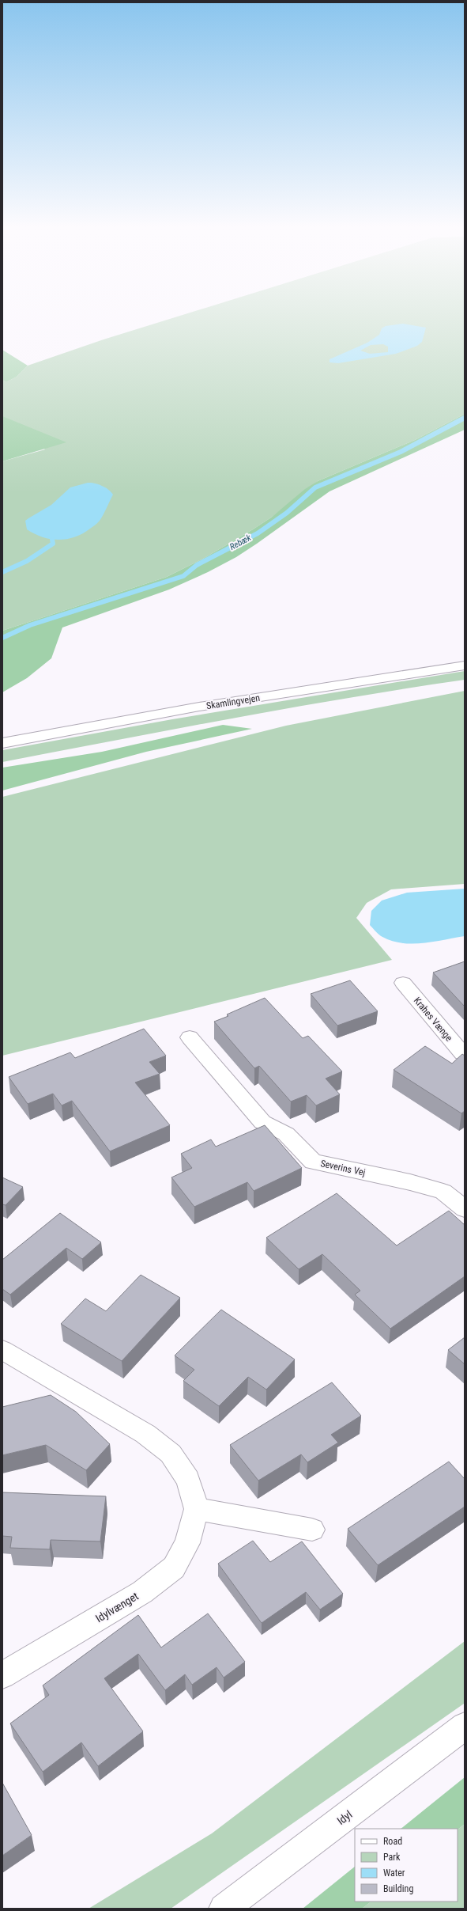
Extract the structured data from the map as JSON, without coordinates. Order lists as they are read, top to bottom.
{
  "streets": {
    "street": [
      "Skamlingvejen",
      "Krahes Vænge",
      "Severins Vej",
      "Idylvænget",
      "Idyl"
    ]
  },
  "water": ["Rebæk"],
  "legend": [
    "Road",
    "Park",
    "Water",
    "Building"
  ]
}
